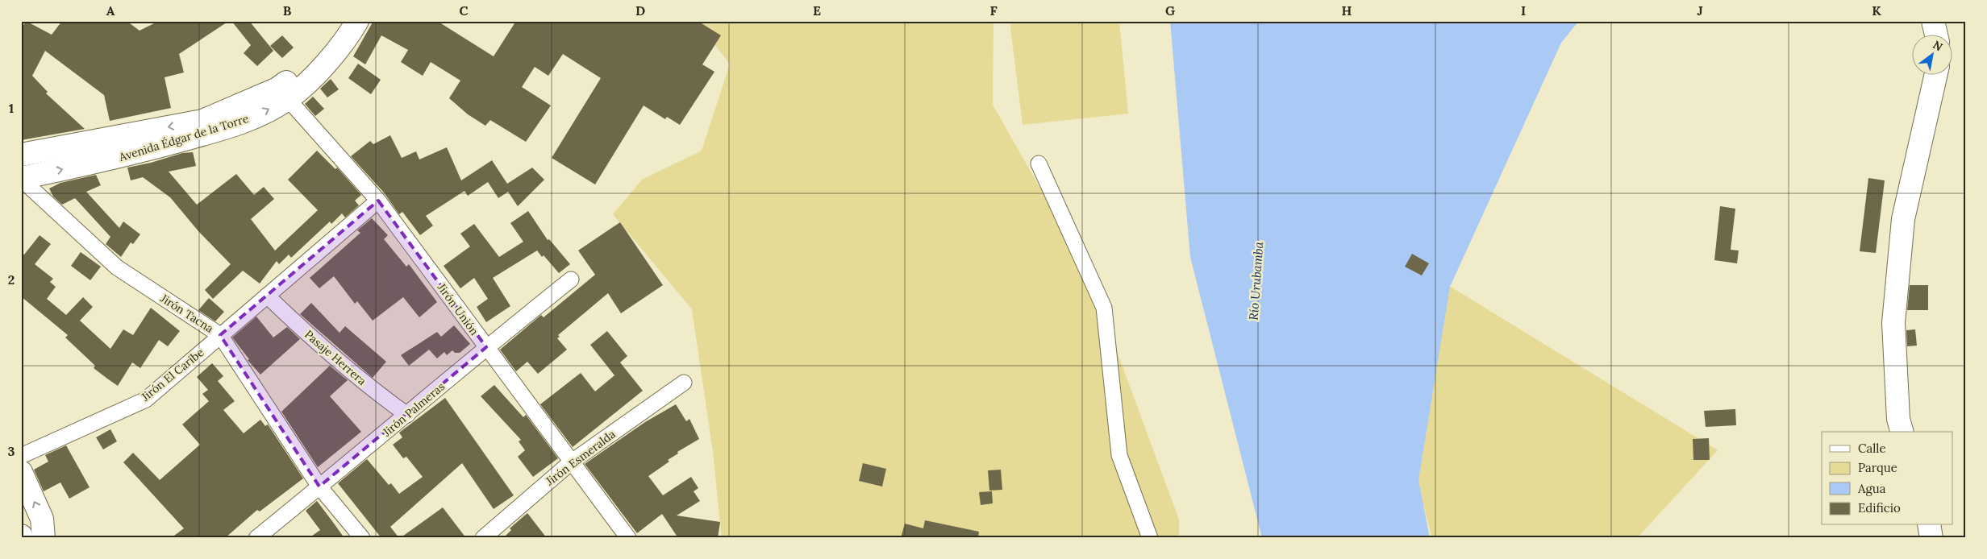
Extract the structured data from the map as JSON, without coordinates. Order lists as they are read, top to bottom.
{
  "streets": {
    "main road": ["Avenida Édgar de la Torre"],
    "street": [
      "Jirón Unión",
      "Jirón Tacna",
      "Pasaje Herrera",
      "Jirón El Caribe",
      "Jirón Palmeras",
      "Jirón Esmeralda"
    ]
  },
  "crossings": [
    ["Avenida Édgar de la Torre", "Jirón Unión"],
    ["Avenida Édgar de la Torre", "Jirón Tacna"],
    ["Jirón Unión", "Jirón El Caribe"],
    ["Jirón Unión", "Jirón Palmeras"],
    ["Jirón Unión", "Jirón Esmeralda"],
    ["Jirón Tacna", "Jirón El Caribe"],
    ["Jirón Tacna", "Jirón Palmeras"],
    ["Pasaje Herrera", "Jirón El Caribe"],
    ["Pasaje Herrera", "Jirón Palmeras"]
  ],
  "water": ["Río Urubamba"],
  "legend": [
    "Calle",
    "Parque",
    "Agua",
    "Edificio"
  ],
  "north": "top right",
  "grid": {
    "columns": [
      "A",
      "B",
      "C",
      "D",
      "E",
      "F",
      "G",
      "H",
      "I",
      "J",
      "K"
    ],
    "rows": ["1", "2", "3"]
  }
}
